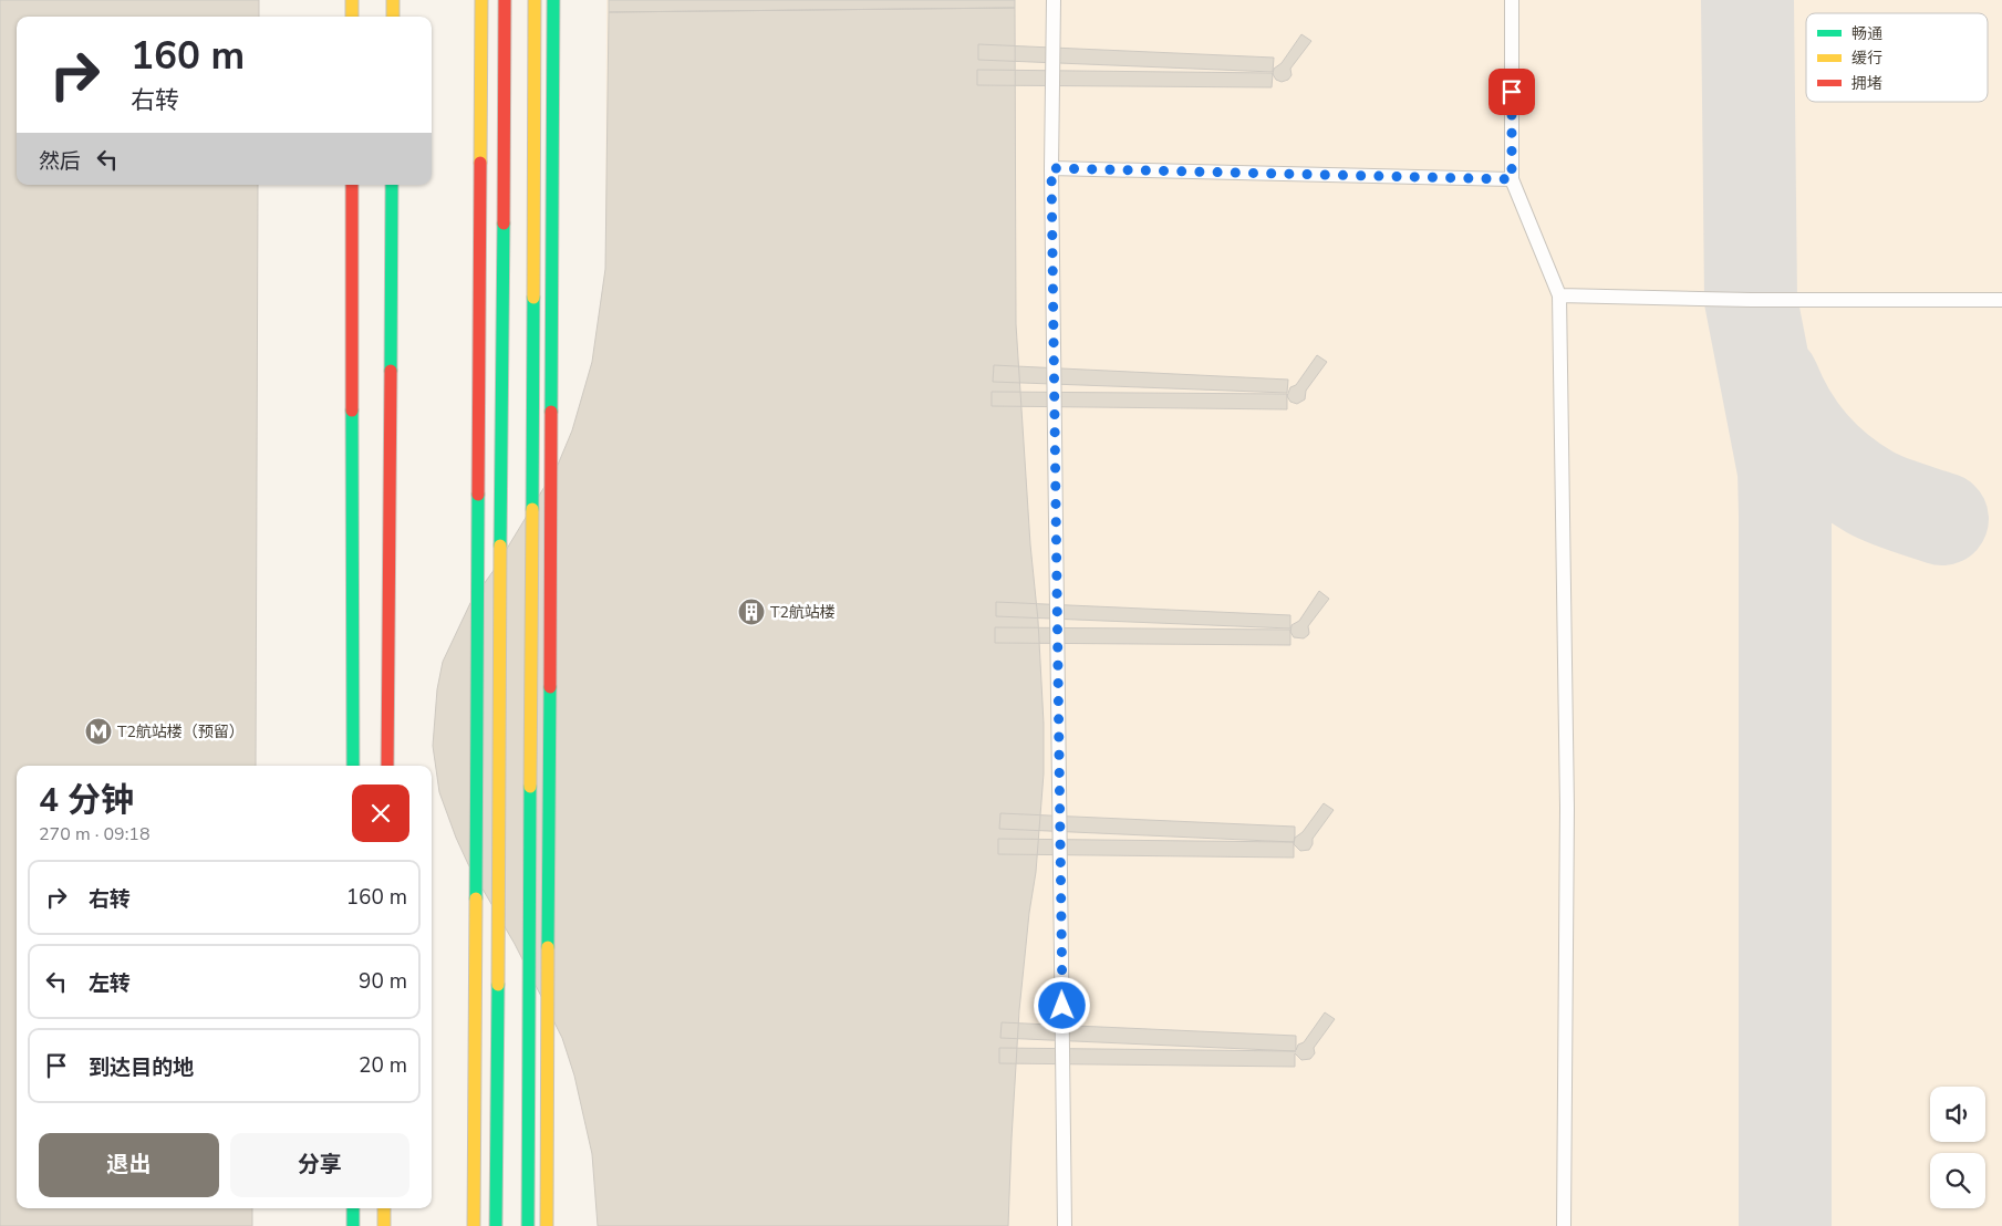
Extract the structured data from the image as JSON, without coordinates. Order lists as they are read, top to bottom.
{
  "places": {
    "building": ["T2航站楼"],
    "metro station": ["T2航站楼（预留）"]
  },
  "legend": ["畅通", "缓行", "拥堵"],
  "page": {
    "turn": ["160 m", "右转"],
    "then": "然后",
    "heading": ["4 分钟", "270 m · 09:18"],
    "list": [
      {
        "name": "右转",
        "value": "160 m"
      },
      {
        "name": "左转",
        "value": "90 m"
      },
      {
        "name": "到达目的地",
        "value": "20 m"
      }
    ],
    "buttons": ["退出", "分享"]
  }
}
